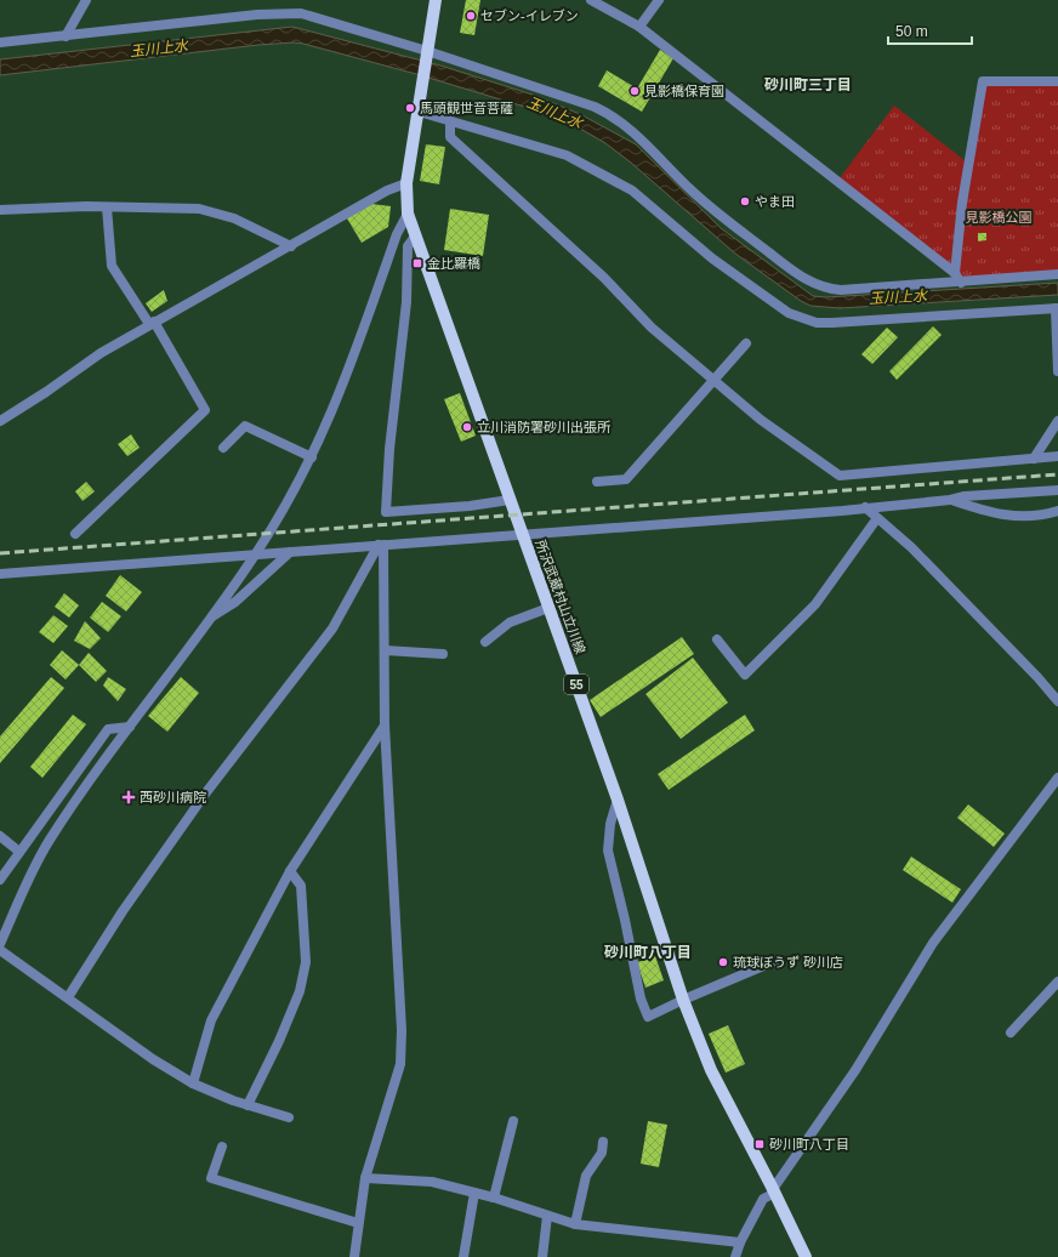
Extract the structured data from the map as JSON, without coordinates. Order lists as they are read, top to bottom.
{
  "streets": {
    "main road": ["所沢武蔵村山立川線", "55"]
  },
  "crossings": [
    ["所沢武蔵村山立川線", "55"]
  ],
  "districts": ["砂川町三丁目", "砂川町八丁目"],
  "water": ["玉川上水"],
  "parks": ["見影橋公園"],
  "places": {
    "other": [
      "セブン-イレブン",
      "見影橋保育園",
      "馬頭観世音菩薩",
      "やま田",
      "立川消防署砂川出張所",
      "琉球ぼうず 砂川店"
    ],
    "transit": ["金比羅橋", "砂川町八丁目"],
    "health": ["西砂川病院"]
  },
  "scale_bar": "50 m"
}
